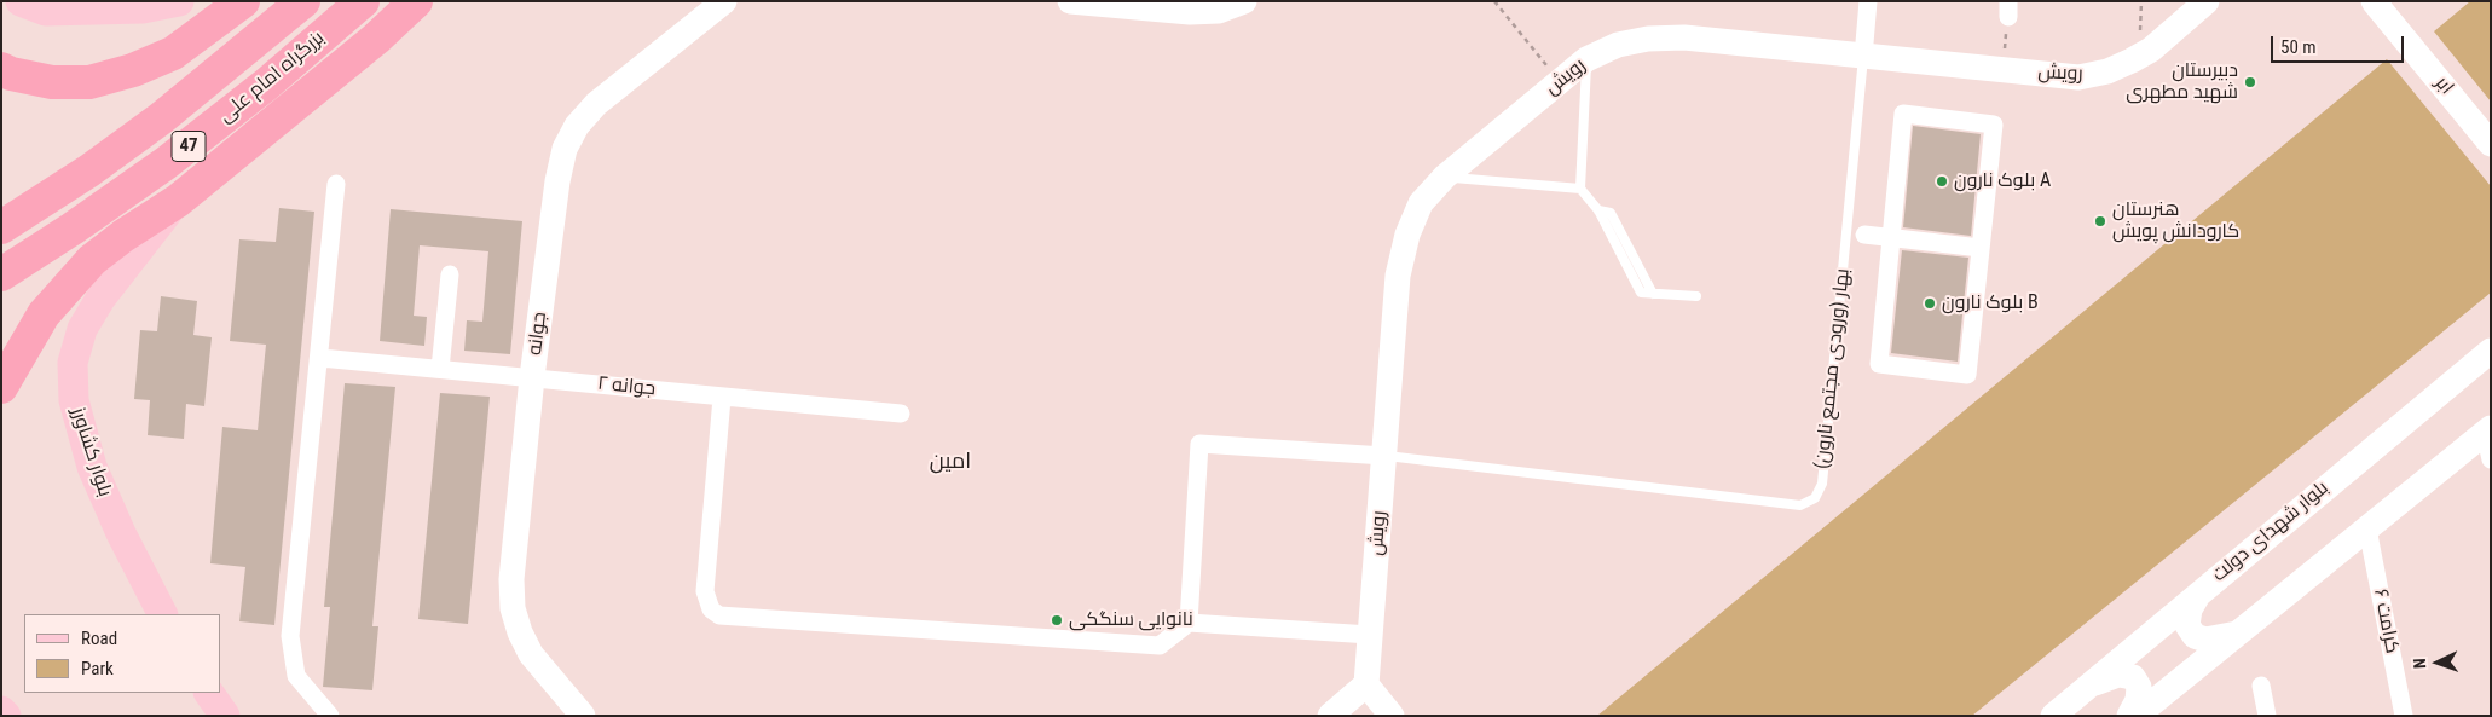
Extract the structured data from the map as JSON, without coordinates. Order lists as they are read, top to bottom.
{
  "streets": {
    "highway": ["بزرگراه امام علی", "47"],
    "main road": ["بلوار کشاورز"],
    "street": [
      "رویش",
      "ابر",
      "جوانه",
      "جوانه ۲",
      "بلوار شهدای دولت",
      "کرامت ۶"
    ],
    "lane": ["بهار (ورودی مجتمع نارون)"]
  },
  "crossings": [
    ["رویش", "بهار (ورودی مجتمع نارون)"],
    ["جوانه", "جوانه ۲"]
  ],
  "districts": ["امین"],
  "places": [
    "دبیرستان شهید مطهری",
    "بلوک نارون A",
    "هنرستان کارودانش پویش",
    "بلوک نارون B",
    "نانوایی سنگکی"
  ],
  "legend": ["Road", "Park"],
  "scale_bar": "50 m",
  "north": "left"
}
